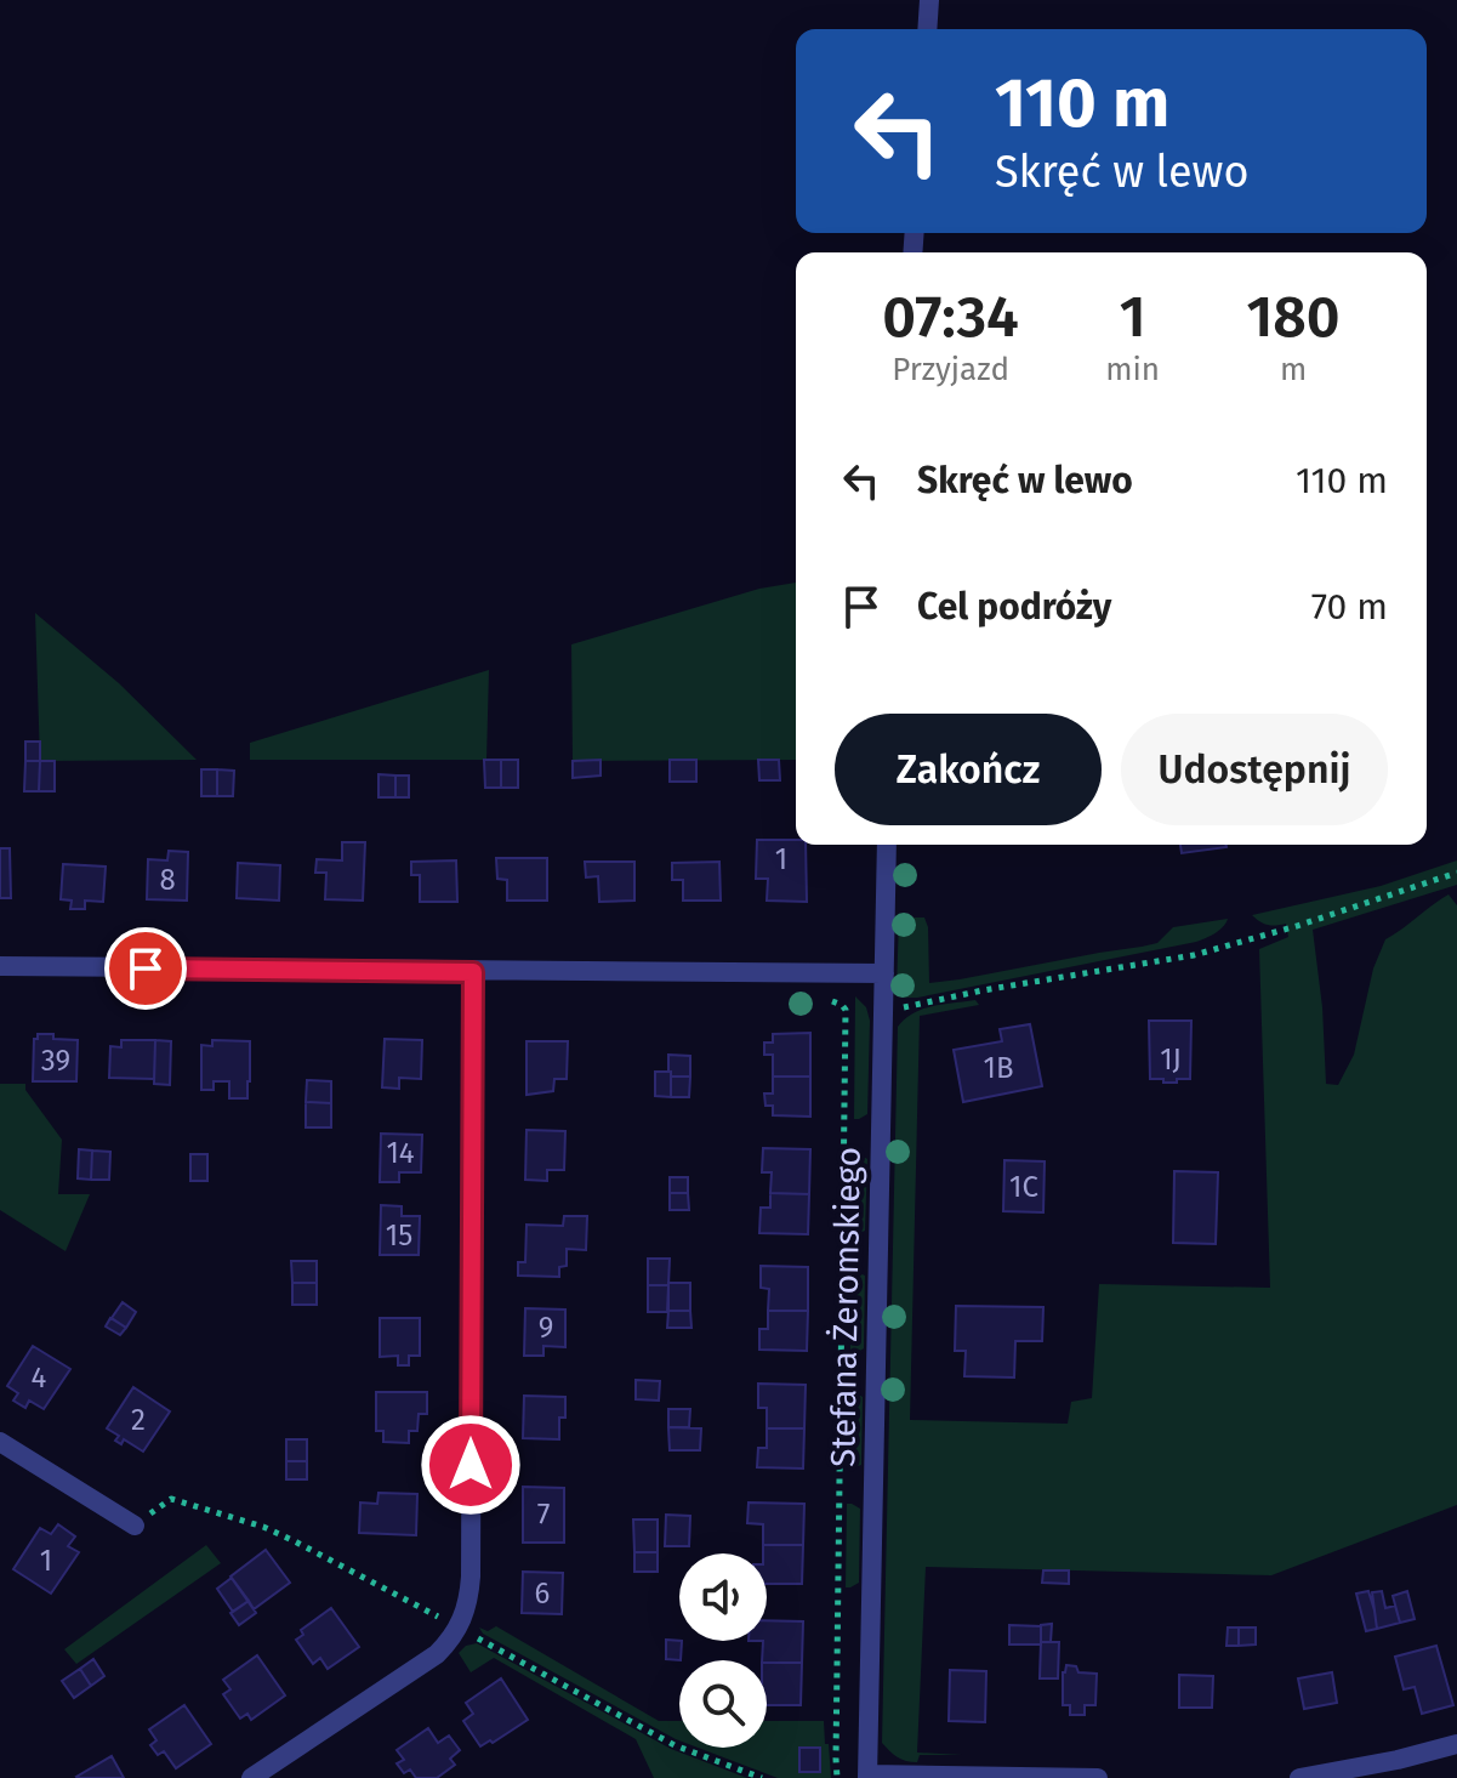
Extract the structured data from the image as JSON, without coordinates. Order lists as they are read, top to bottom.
{
  "streets": {
    "street": ["Stefana Żeromskiego"]
  },
  "house_numbers": [
    "1",
    "8",
    "1J",
    "39",
    "1B",
    "14",
    "1C",
    "15",
    "9",
    "4",
    "2",
    "7",
    "1",
    "6"
  ],
  "page": {
    "turn": ["110 m", "Skręć w lewo"],
    "eta": [
      "07:34",
      "Przyjazd",
      "1",
      "min",
      "180",
      "m"
    ],
    "list": [
      {
        "name": "Skręć w lewo",
        "value": "110 m"
      },
      {
        "name": "Cel podróży",
        "value": "70 m"
      }
    ],
    "buttons": ["Zakończ", "Udostępnij"]
  }
}
